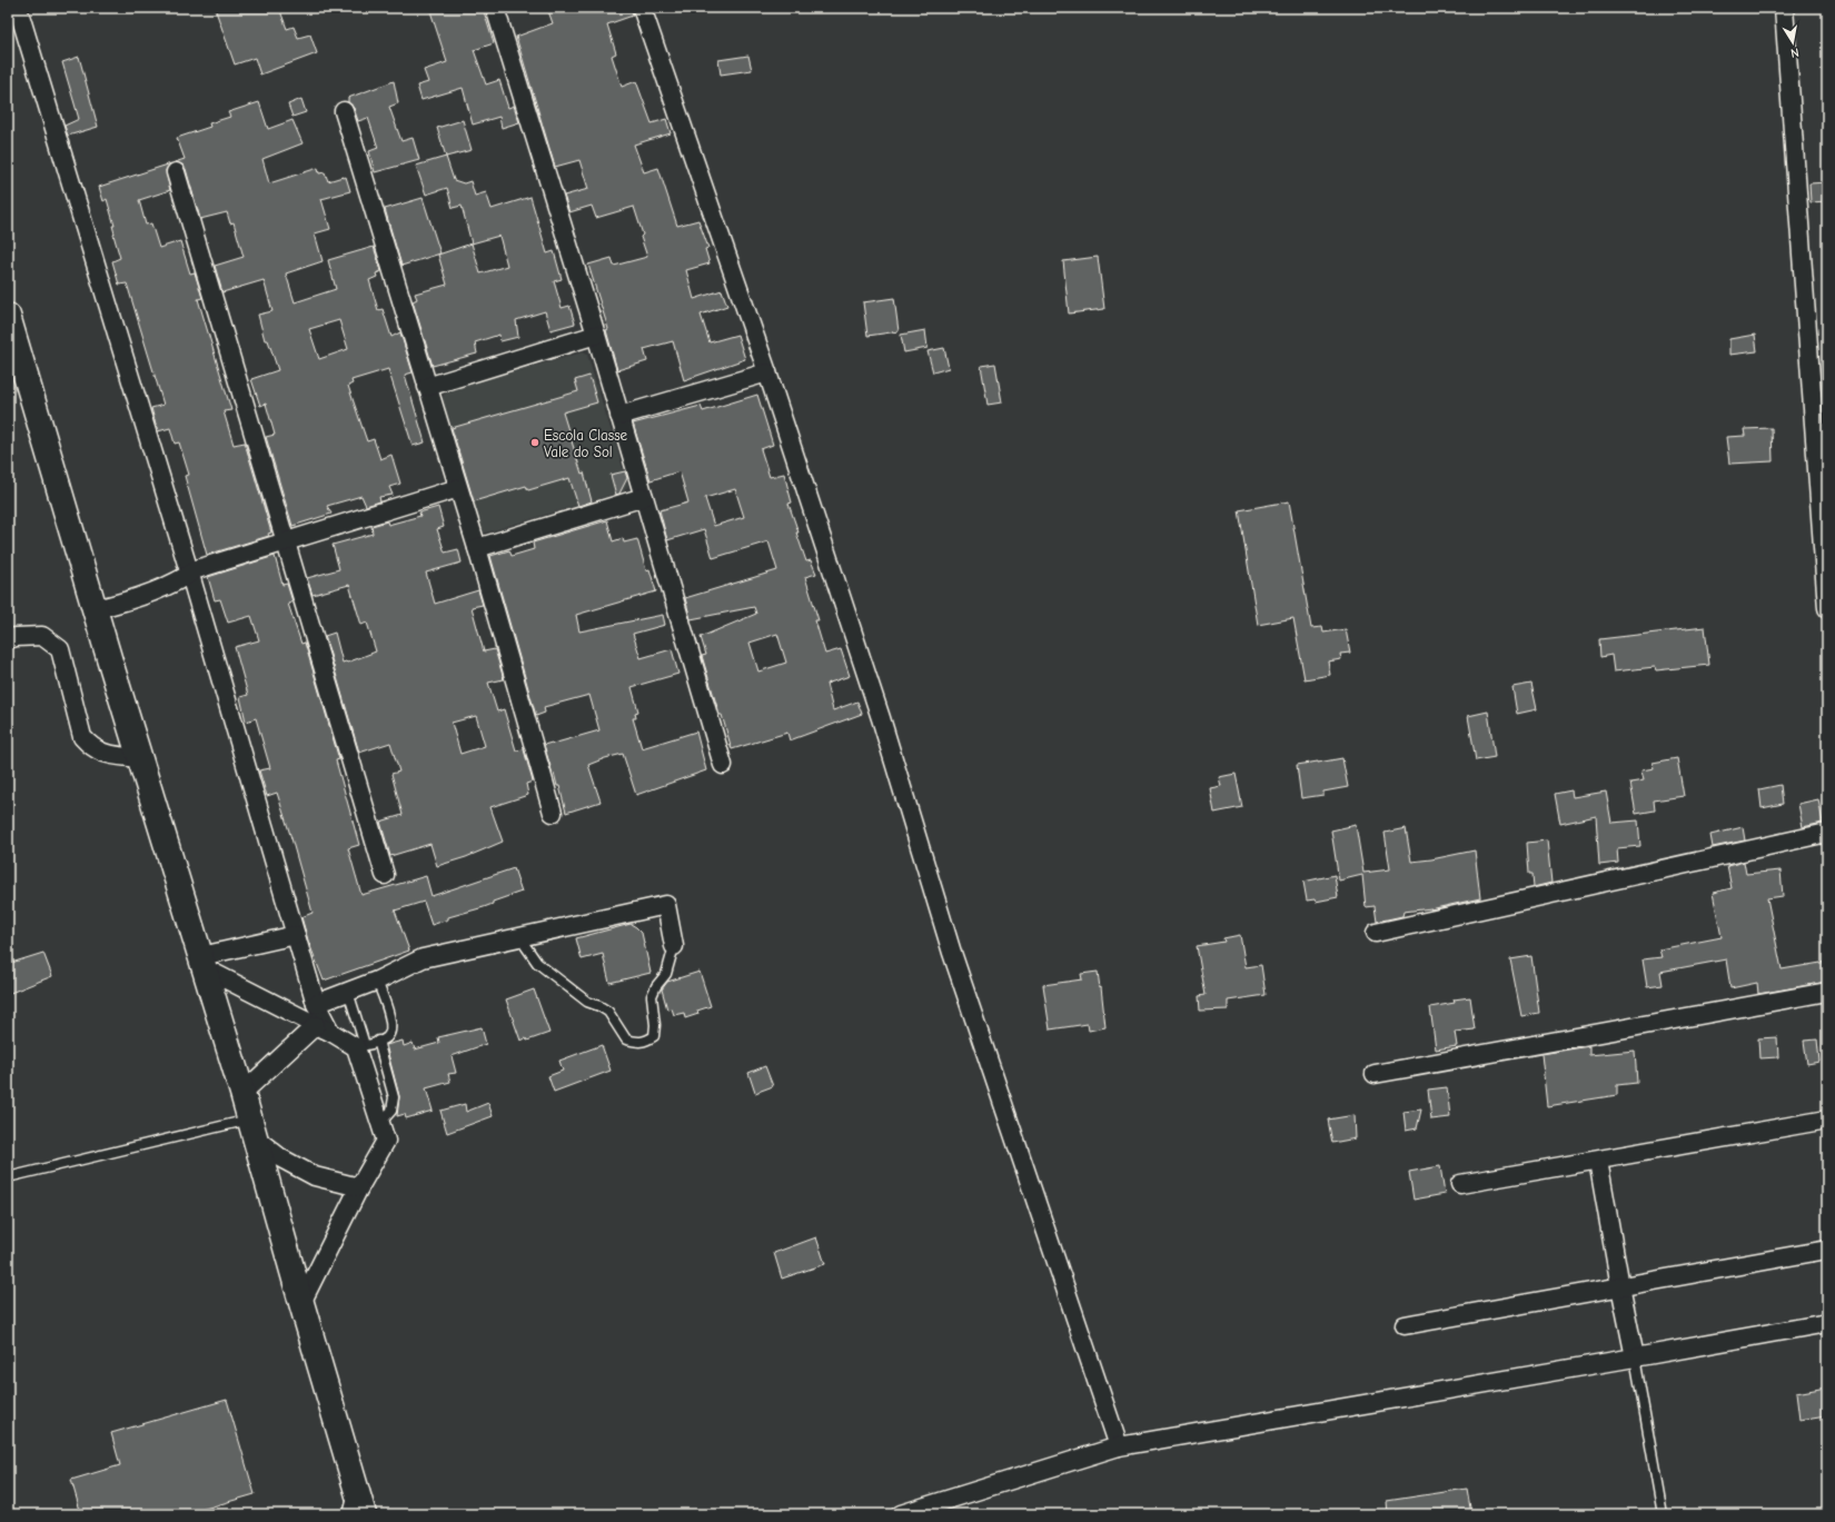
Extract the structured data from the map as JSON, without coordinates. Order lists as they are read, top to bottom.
{
  "places": ["Escola Classe Vale do Sol"],
  "north": "bottom"
}
